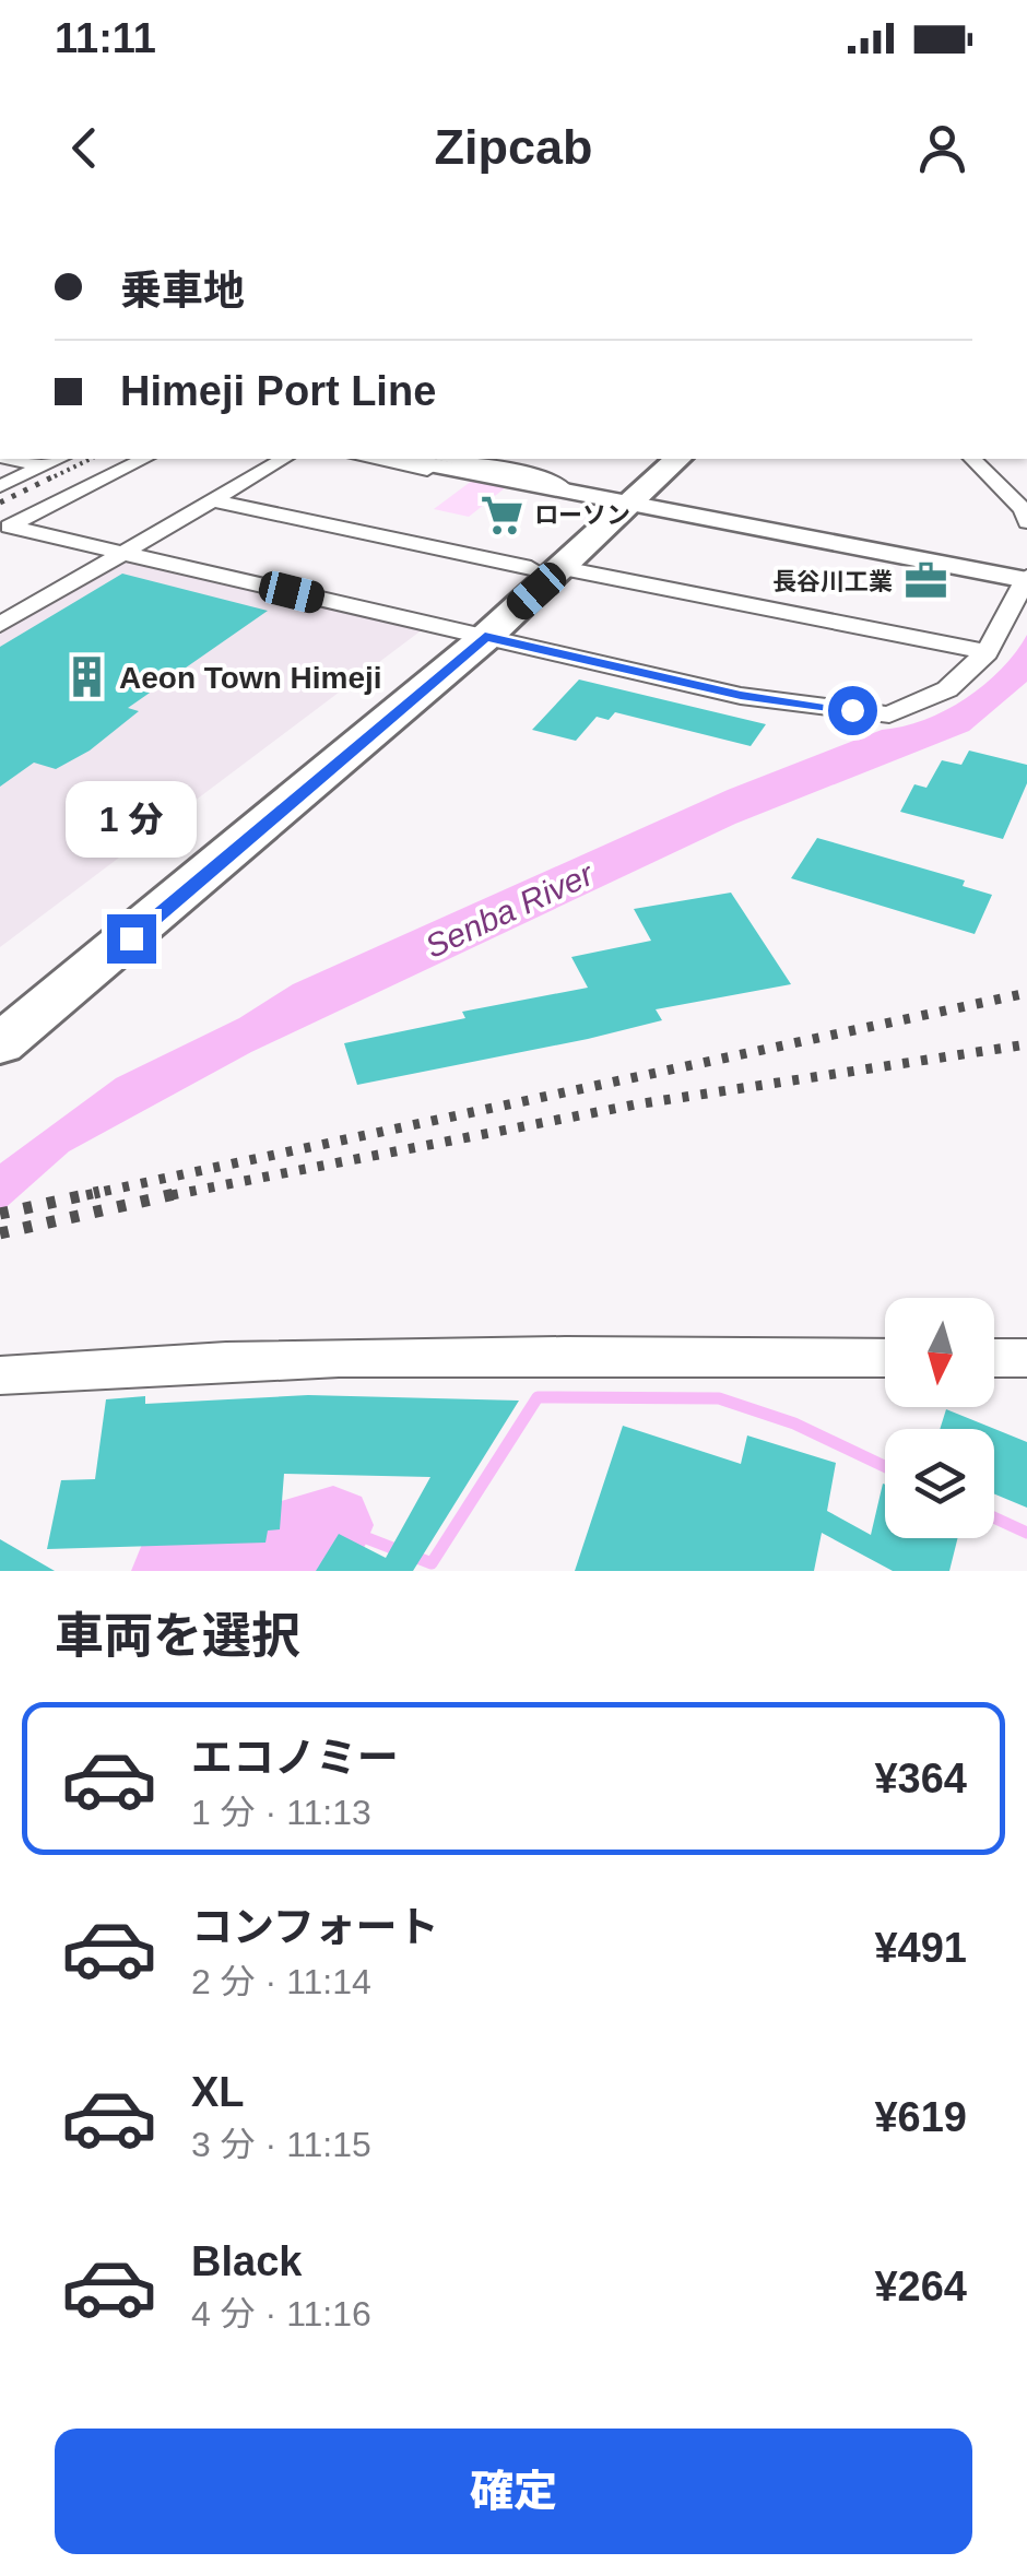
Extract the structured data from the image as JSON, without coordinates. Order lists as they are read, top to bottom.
{
  "water": ["Senba River"],
  "places": {
    "supermarket": ["ローソン"],
    "office": ["長谷川工業"],
    "building": ["Aeon Town Himeji"]
  },
  "north": "bottom",
  "page": {
    "status": "11:11",
    "header": "Zipcab",
    "banner": ["乗車地", "Himeji Port Line"],
    "bubble": "1 分",
    "heading": "車両を選択",
    "list": [
      {
        "name": "エコノミー",
        "note": "1 分 · 11:13",
        "value": "¥364"
      },
      {
        "name": "コンフォート",
        "note": "2 分 · 11:14",
        "value": "¥491"
      },
      {
        "name": "XL",
        "note": "3 分 · 11:15",
        "value": "¥619"
      },
      {
        "name": "Black",
        "note": "4 分 · 11:16",
        "value": "¥264"
      }
    ],
    "buttons": "確定"
  }
}
